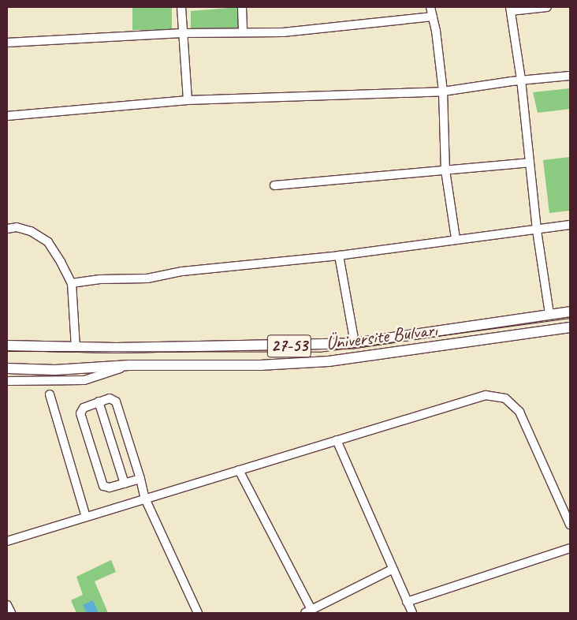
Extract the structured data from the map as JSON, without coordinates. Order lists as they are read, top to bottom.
{
  "streets": {
    "main road": ["Üniversite Bulvarı", "27-53"]
  }
}
